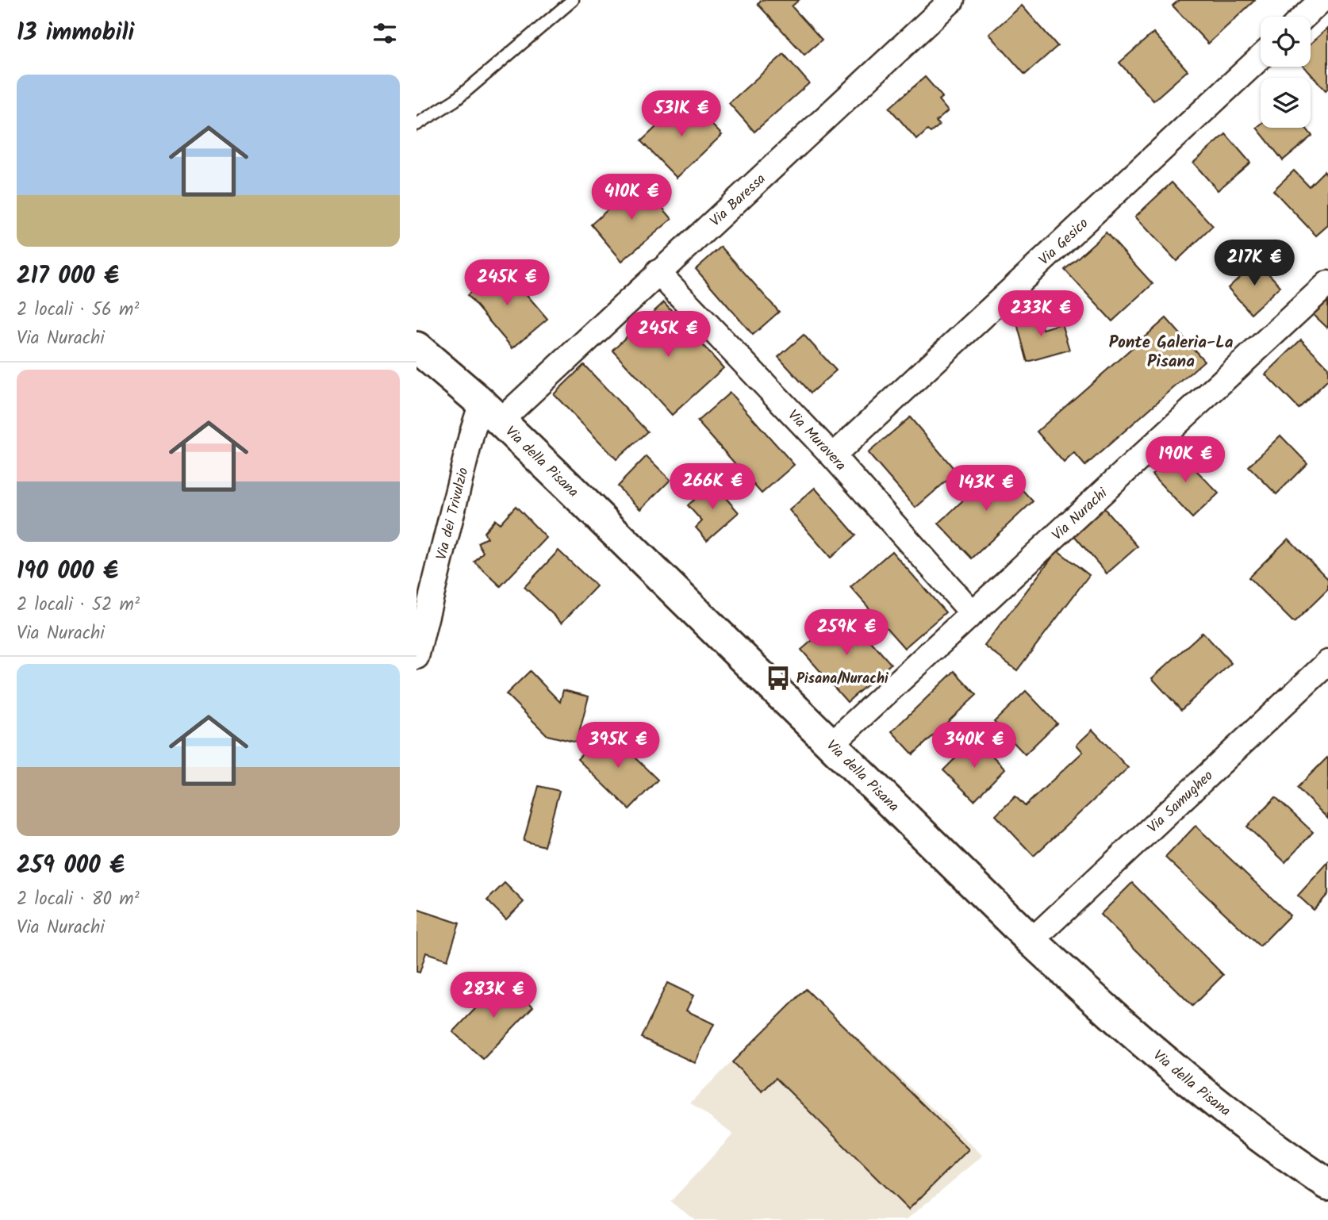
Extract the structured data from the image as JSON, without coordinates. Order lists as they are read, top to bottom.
{
  "streets": {
    "main road": ["Via della Pisana"],
    "street": [
      "Via Baressa",
      "Via Gesico",
      "Via Muravera",
      "Via dei Trivulzio",
      "Via Nurachi",
      "Via Samugheo"
    ]
  },
  "crossings": [
    ["Via Baressa", "Via Muravera"],
    ["Via Baressa", "Via della Pisana"],
    ["Via Baressa", "Via dei Trivulzio"],
    ["Via Gesico", "Via Muravera"],
    ["Via Muravera", "Via Nurachi"],
    ["Via della Pisana", "Via dei Trivulzio"],
    ["Via della Pisana", "Via Nurachi"],
    ["Via della Pisana", "Via Samugheo"]
  ],
  "districts": ["Ponte Galeria-La Pisana"],
  "places": {
    "bus stop": ["Pisana/Nurachi"]
  },
  "page": {
    "heading": "13 immobili",
    "list": [
      {
        "name": "217 000 €",
        "note": "2 locali · 56 m² · Via Nurachi"
      },
      {
        "name": "190 000 €",
        "note": "2 locali · 52 m² · Via Nurachi"
      },
      {
        "name": "259 000 €",
        "note": "2 locali · 80 m² · Via Nurachi"
      }
    ],
    "price": [
      "531K €",
      "410K €",
      "217K €",
      "245K €",
      "233K €",
      "245K €",
      "190K €",
      "266K €",
      "143K €",
      "259K €",
      "395K €",
      "340K €",
      "283K €"
    ]
  }
}
